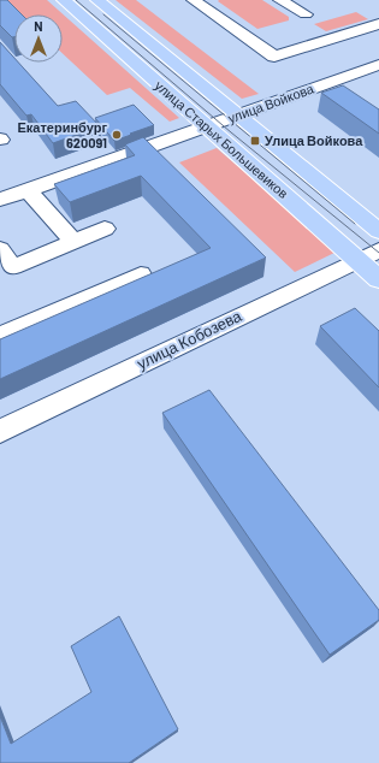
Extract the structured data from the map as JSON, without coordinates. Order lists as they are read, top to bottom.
{
  "streets": {
    "main road": ["улица Старых Большевиков"],
    "street": ["улица Войкова", "улица Кобозева"]
  },
  "crossings": [
    ["улица Войкова", "улица Старых Большевиков"],
    ["улица Старых Большевиков", "улица Кобозева"]
  ],
  "places": {
    "other": ["Екатеринбург 620091"],
    "transit": ["Улица Войкова"]
  },
  "north": "top"
}
